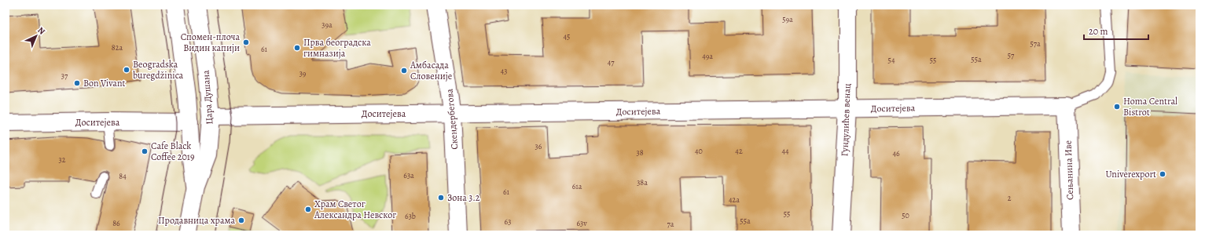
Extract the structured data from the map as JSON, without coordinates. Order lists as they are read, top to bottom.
{
  "streets": {
    "street": [
      "Цара Душана",
      "Доситејева",
      "Скендербегова",
      "Гундулићев венац",
      "Сењанина Иве"
    ]
  },
  "crossings": [
    ["Цара Душана", "Доситејева"],
    ["Доситејева", "Скендербегова"],
    ["Доситејева", "Гундулићев венац"],
    ["Доситејева", "Сењанина Иве"]
  ],
  "places": [
    "Спомен-плоча Видин капији",
    "Прва београдска гимназија",
    "Beogradska buregdžinica",
    "Амбасада Словеније",
    "Bon Vivant",
    "Homa Central Bistrot",
    "Cafe Black Coffee 2019",
    "Univerexport",
    "Зона 3.2",
    "Храм Светог Александра Невског",
    "Продавница храма"
  ],
  "house_numbers": [
    "59a",
    "39a",
    "45",
    "57a",
    "82a",
    "61",
    "57",
    "49a",
    "55a",
    "54",
    "55",
    "47",
    "43",
    "39",
    "37",
    "36",
    "40",
    "42",
    "44",
    "38",
    "46",
    "32",
    "63a",
    "84",
    "38a",
    "61a",
    "61",
    "2",
    "42a",
    "55",
    "50",
    "63b",
    "55a",
    "63",
    "86",
    "63v",
    "7a"
  ],
  "scale_bar": "20 m",
  "north": "top right"
}
